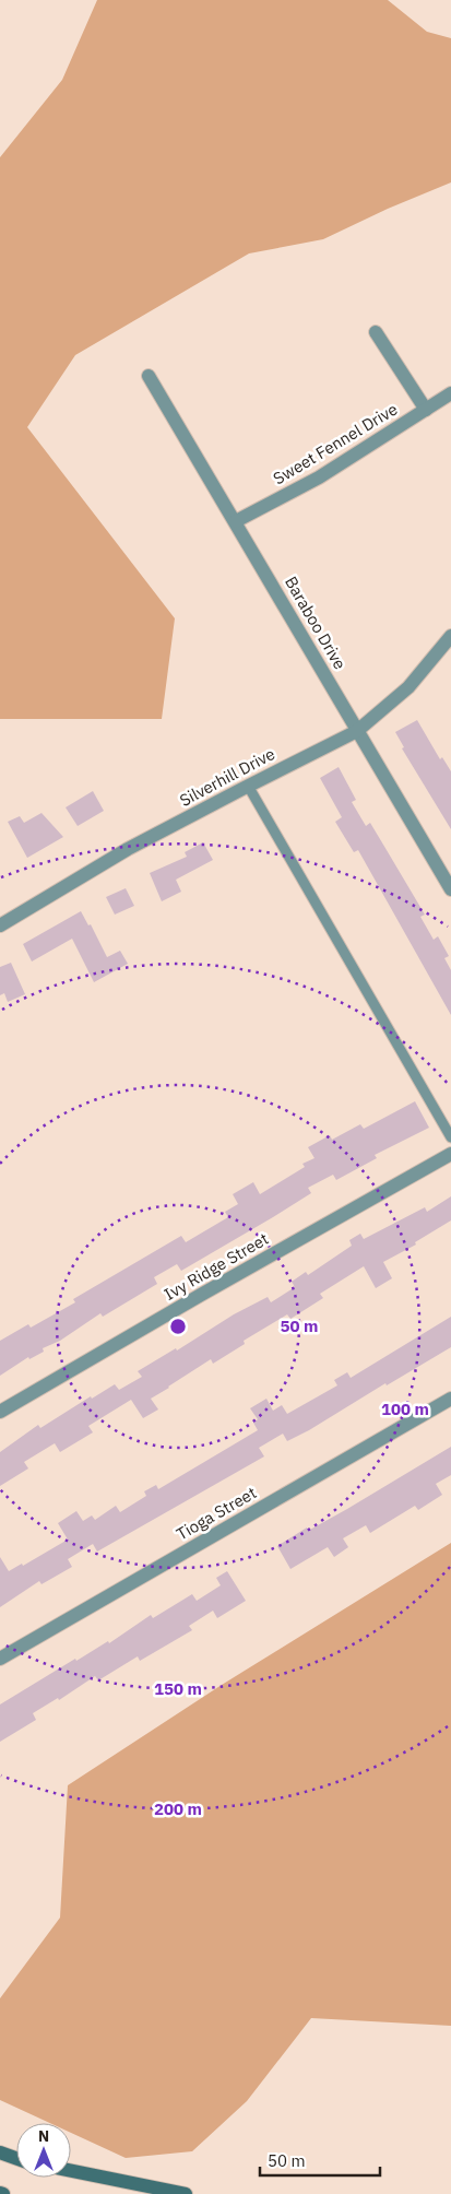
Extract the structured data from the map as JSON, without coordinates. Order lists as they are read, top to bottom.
{
  "streets": {
    "street": [
      "Sweet Fennel Drive",
      "Baraboo Drive",
      "Silverhill Drive",
      "Ivy Ridge Street",
      "Tioga Street"
    ]
  },
  "crossings": [
    ["Sweet Fennel Drive", "Baraboo Drive"],
    ["Baraboo Drive", "Silverhill Drive"]
  ],
  "scale_bar": "50 m",
  "north": "top",
  "rings": [
    "50 m",
    "100 m",
    "150 m",
    "200 m"
  ]
}
